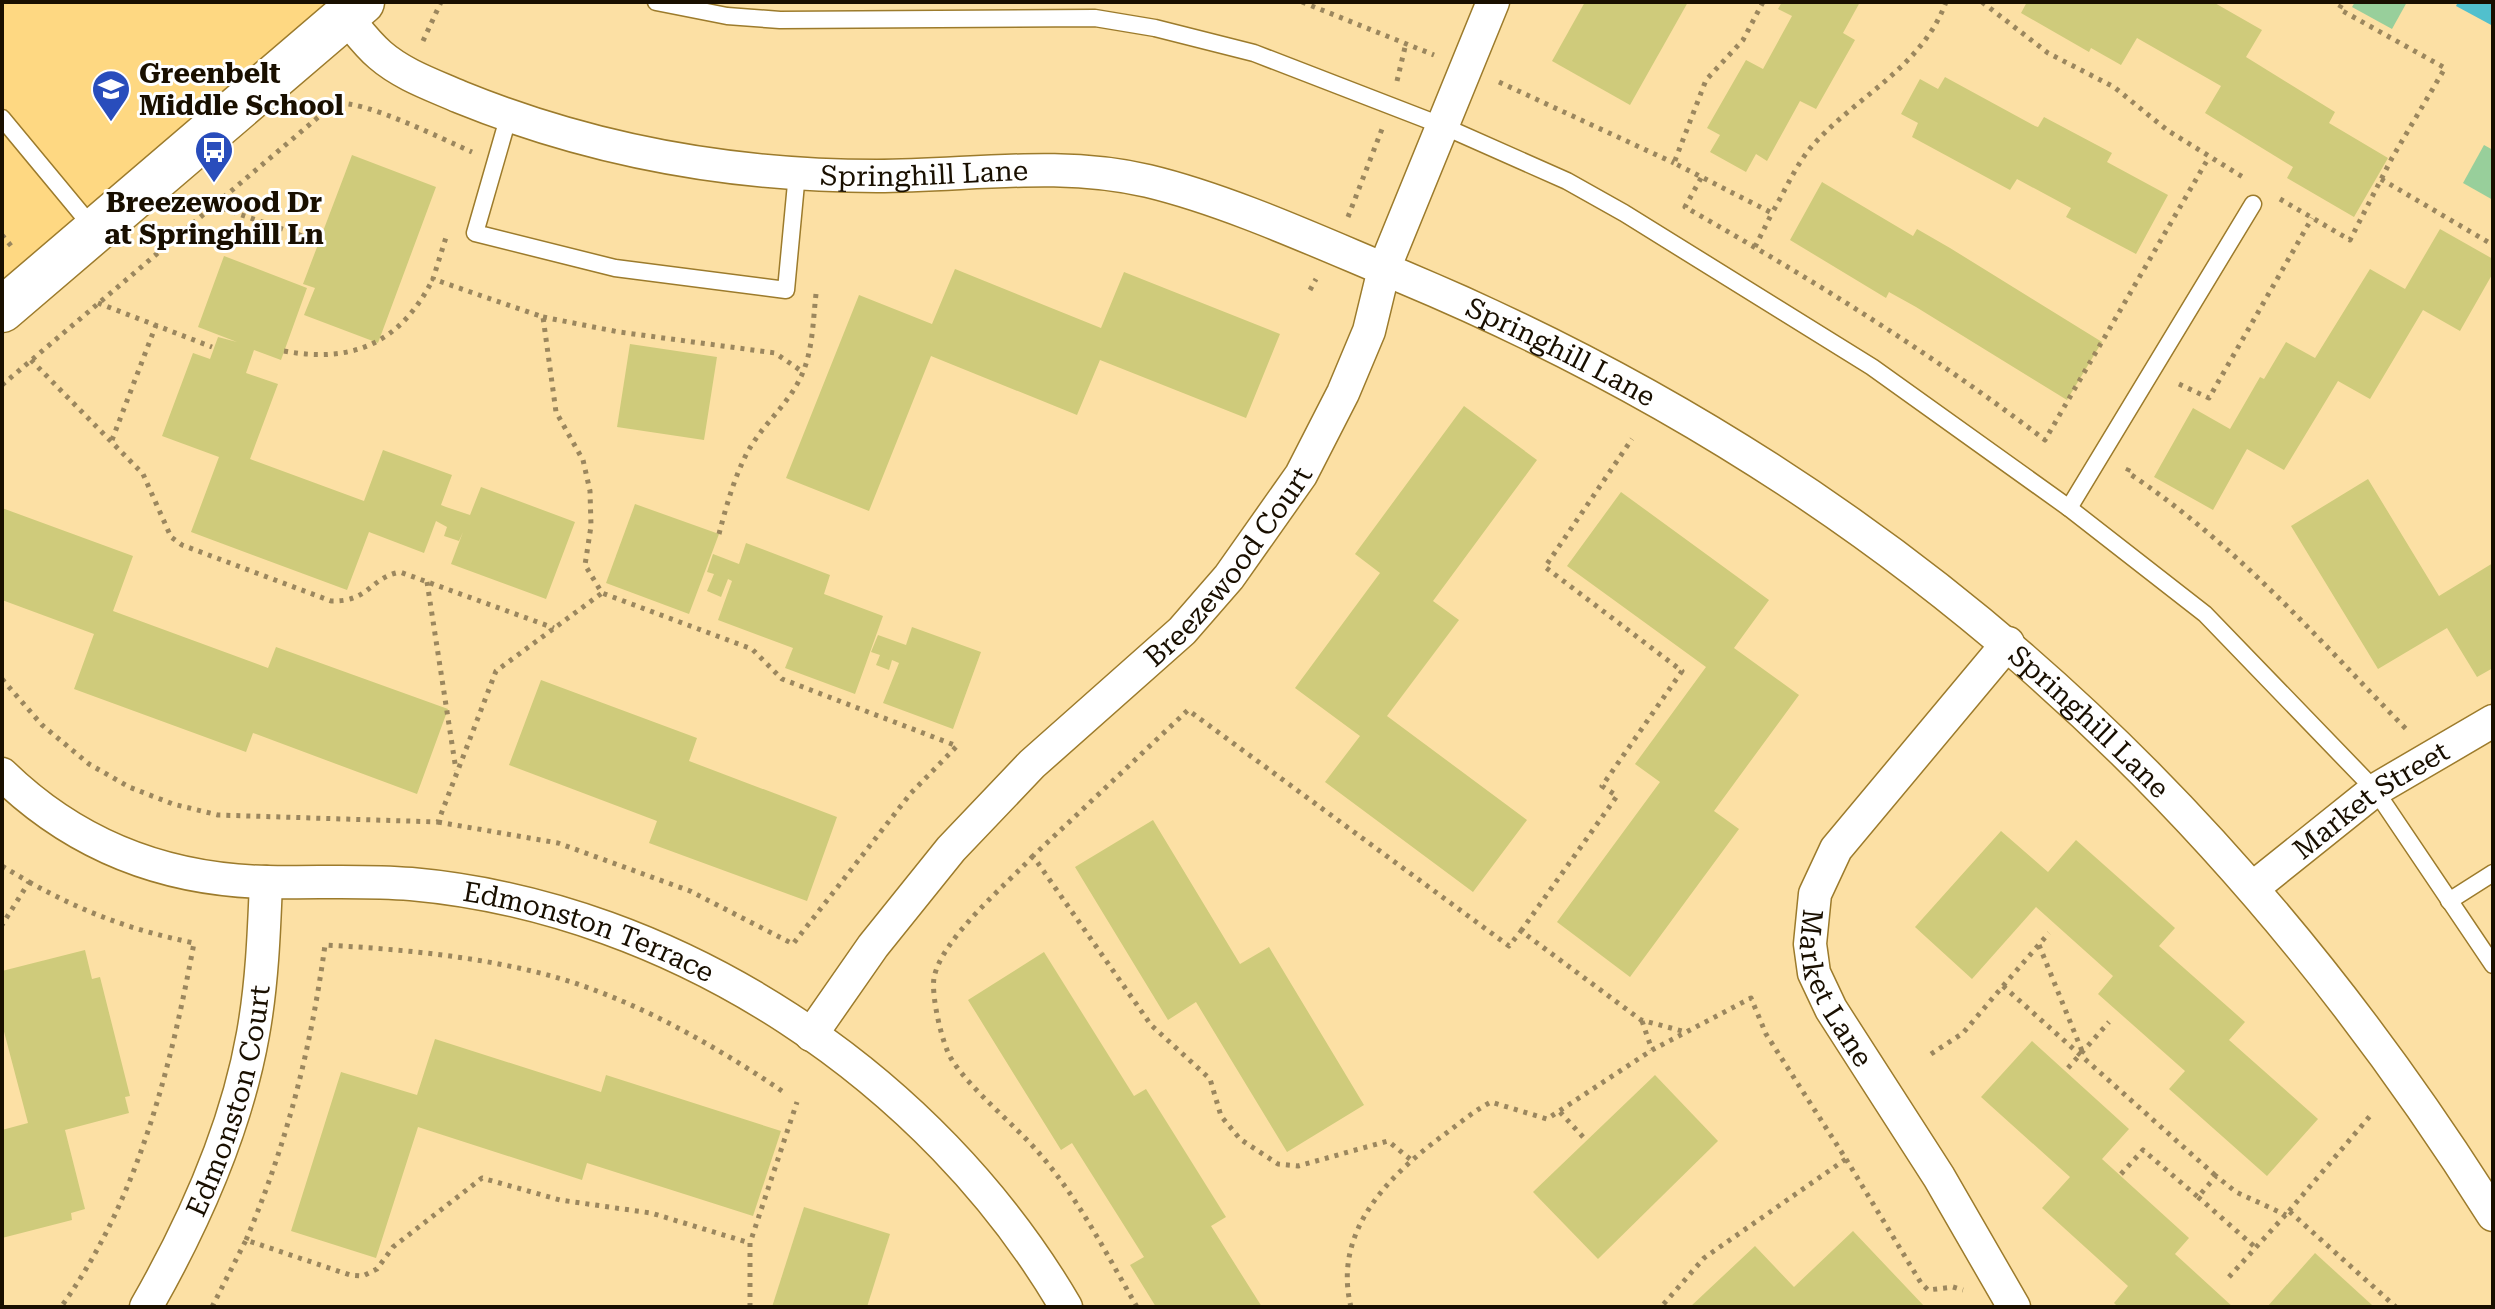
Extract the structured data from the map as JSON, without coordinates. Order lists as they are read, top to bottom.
{
  "streets": {
    "street": [
      "Springhill Lane",
      "Breezewood Court",
      "Market Street",
      "Edmonston Terrace",
      "Market Lane",
      "Edmonston Court"
    ]
  },
  "crossings": [
    ["Springhill Lane", "Breezewood Court"],
    ["Springhill Lane", "Market Street"],
    ["Springhill Lane", "Market Lane"],
    ["Breezewood Court", "Edmonston Terrace"],
    ["Edmonston Terrace", "Edmonston Court"]
  ],
  "places": {
    "school or university": ["Greenbelt Middle School"],
    "bus stop": ["Breezewood Dr at Springhill Ln"]
  }
}
